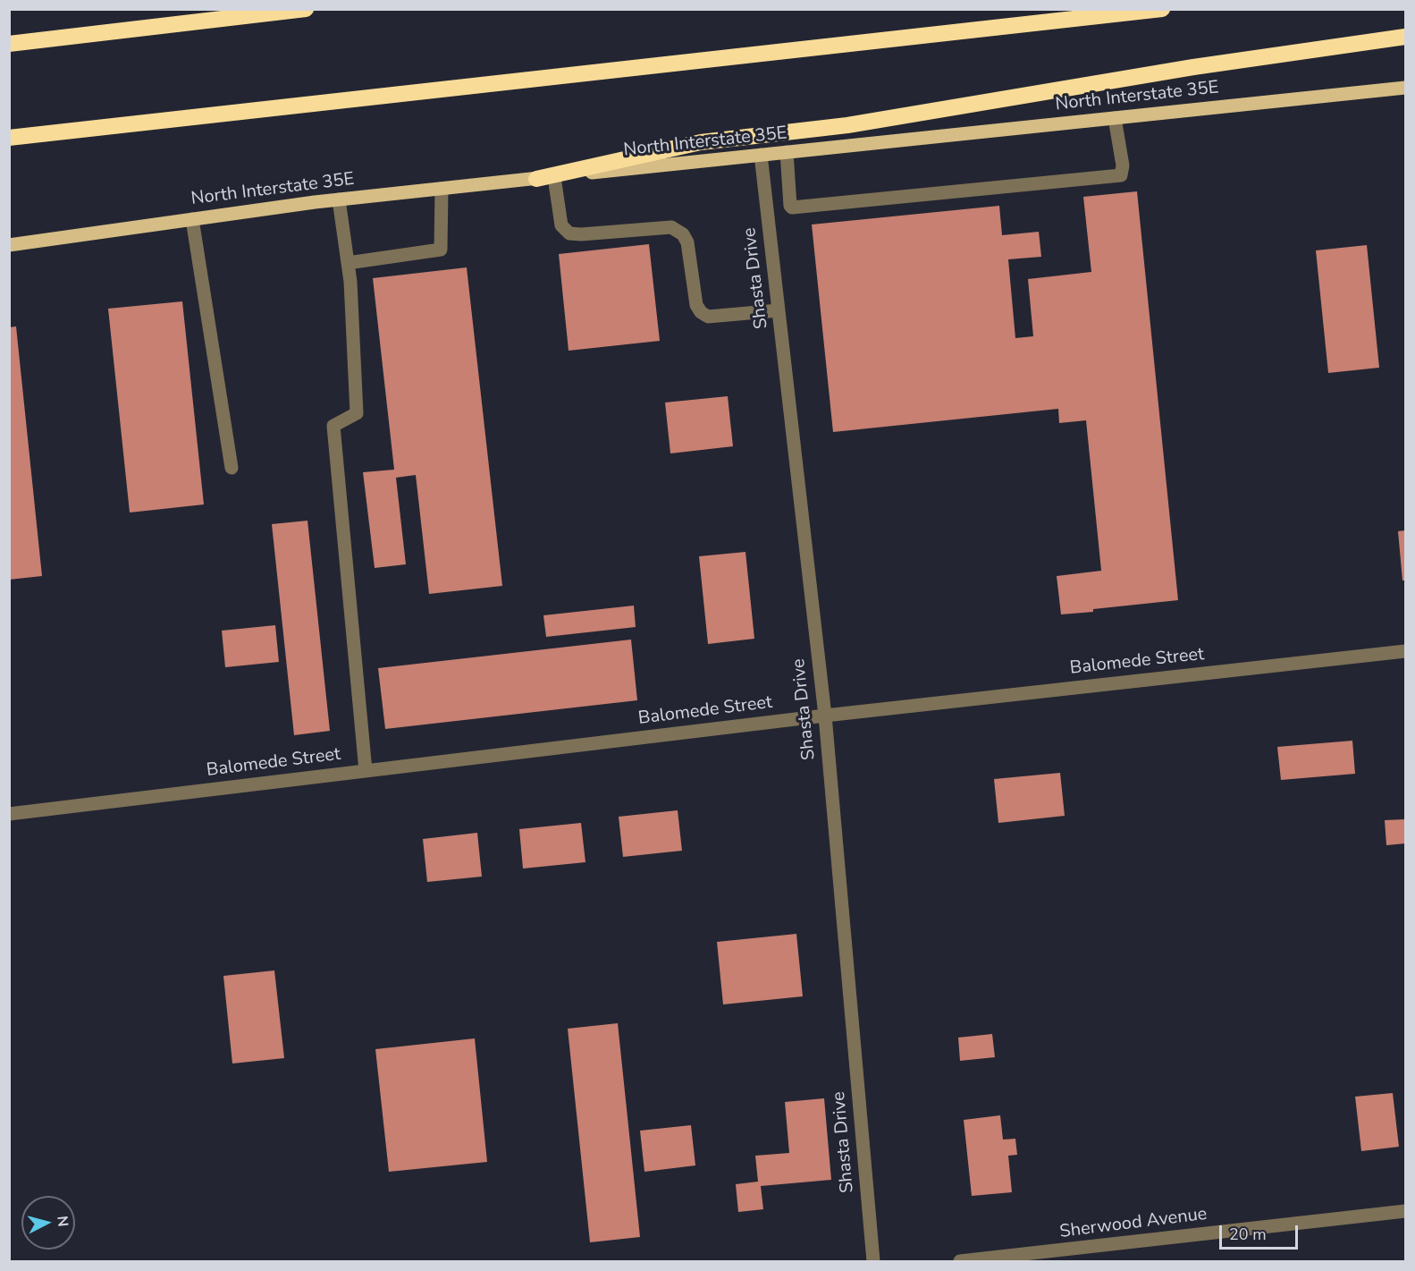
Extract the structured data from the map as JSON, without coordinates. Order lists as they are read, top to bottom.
{
  "streets": {
    "main road": ["North Interstate 35E"],
    "street": ["Shasta Drive", "Balomede Street", "Sherwood Avenue"]
  },
  "crossings": [
    ["North Interstate 35E", "Shasta Drive"],
    ["Shasta Drive", "Balomede Street"]
  ],
  "scale_bar": "20 m",
  "north": "right"
}
